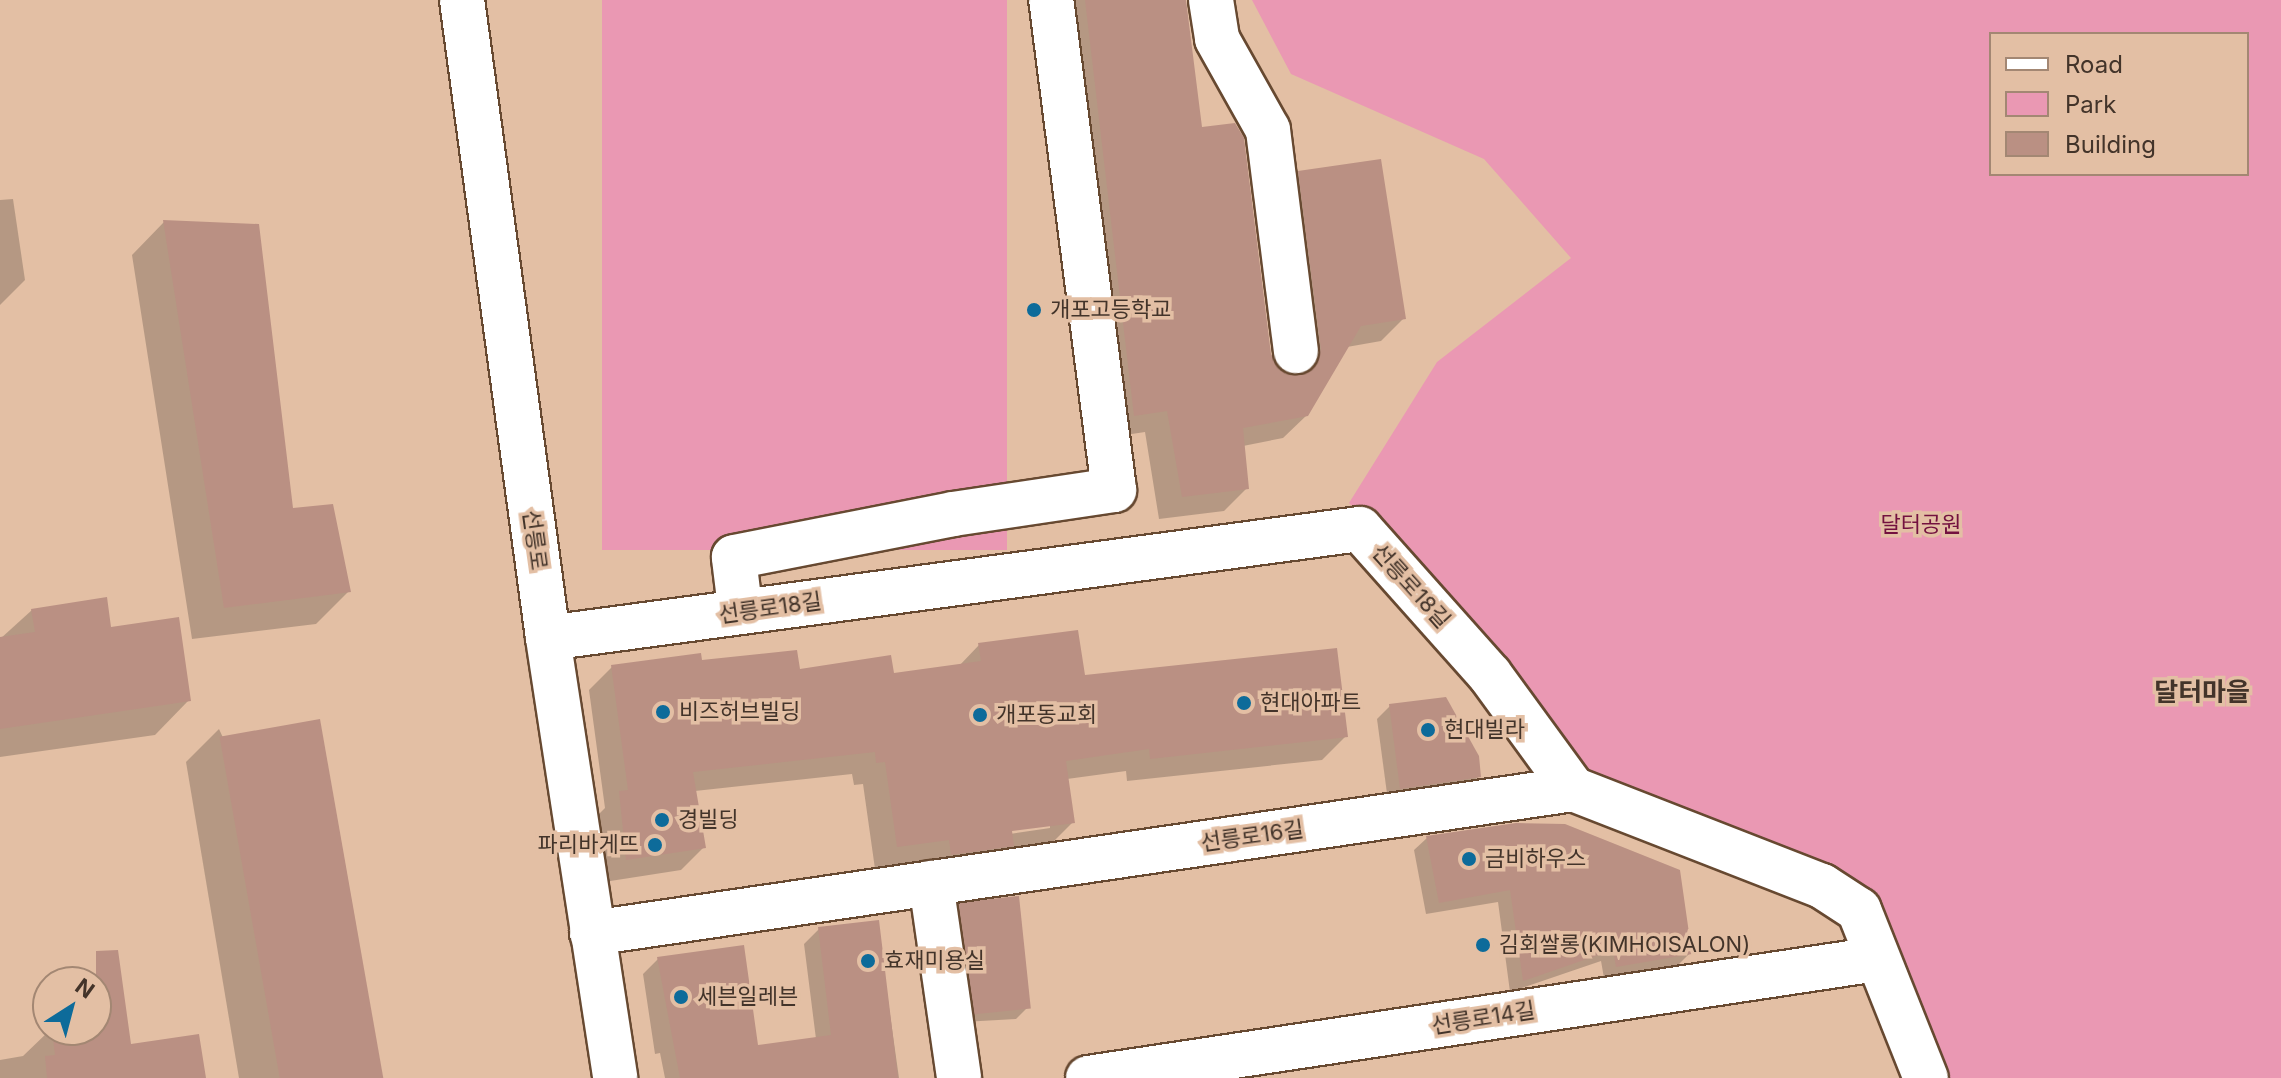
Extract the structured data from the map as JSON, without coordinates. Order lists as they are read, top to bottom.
{
  "streets": {
    "street": [
      "선릉로",
      "선릉로18길",
      "선릉로16길",
      "선릉로14길"
    ]
  },
  "crossings": [
    ["선릉로", "선릉로18길"],
    ["선릉로", "선릉로16길"],
    ["선릉로18길", "선릉로16길"]
  ],
  "districts": ["달터마을"],
  "parks": ["달터공원"],
  "places": [
    "개포고등학교",
    "현대아파트",
    "비즈허브빌딩",
    "개포동교회",
    "현대빌라",
    "경빌딩",
    "파리바게뜨",
    "금비하우스",
    "김회쌀롱(KIMHOISALON)",
    "효재미용실",
    "세븐일레븐"
  ],
  "legend": ["Road", "Park", "Building"],
  "north": "top right"
}
